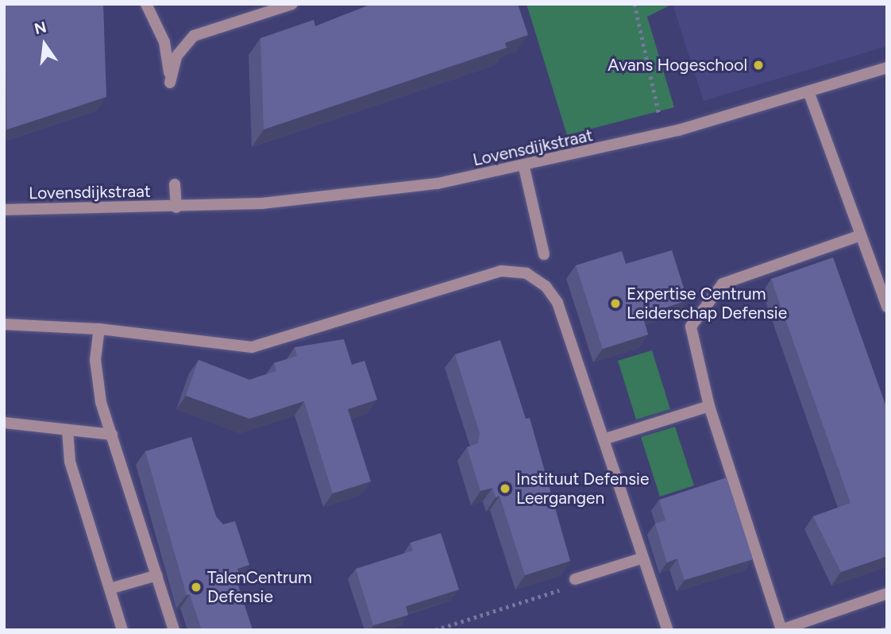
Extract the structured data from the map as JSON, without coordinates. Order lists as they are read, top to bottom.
{
  "streets": {
    "street": ["Lovensdijkstraat"]
  },
  "places": [
    "Avans Hogeschool",
    "Expertise Centrum Leiderschap Defensie",
    "Instituut Defensie Leergangen",
    "TalenCentrum Defensie"
  ],
  "north": "top"
}
